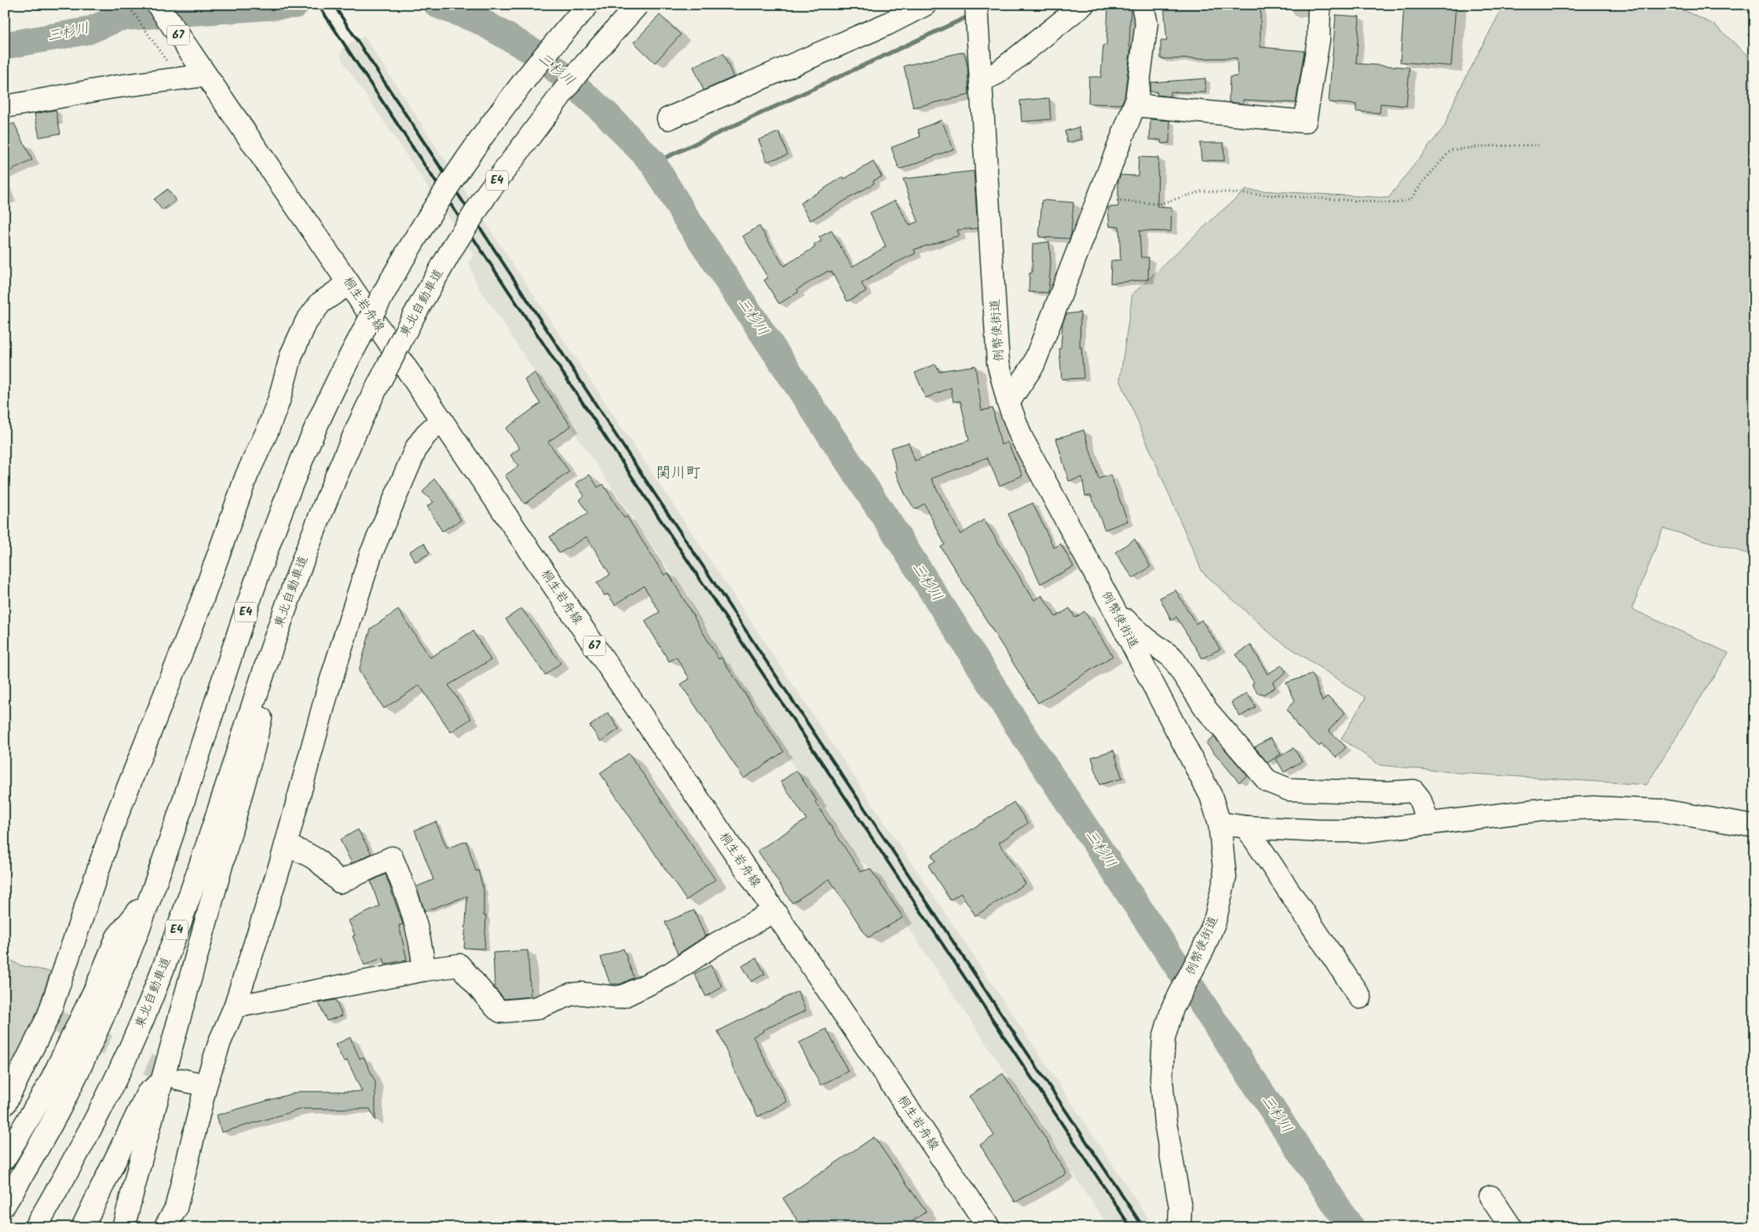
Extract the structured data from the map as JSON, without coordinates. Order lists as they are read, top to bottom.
{
  "streets": {
    "main road": [
      "67",
      "E4",
      "東北自動車道",
      "桐生岩舟線",
      "例幣使街道"
    ]
  },
  "crossings": [
    ["67", "桐生岩舟線"]
  ],
  "districts": ["関川町"],
  "water": ["三杉川"]
}
